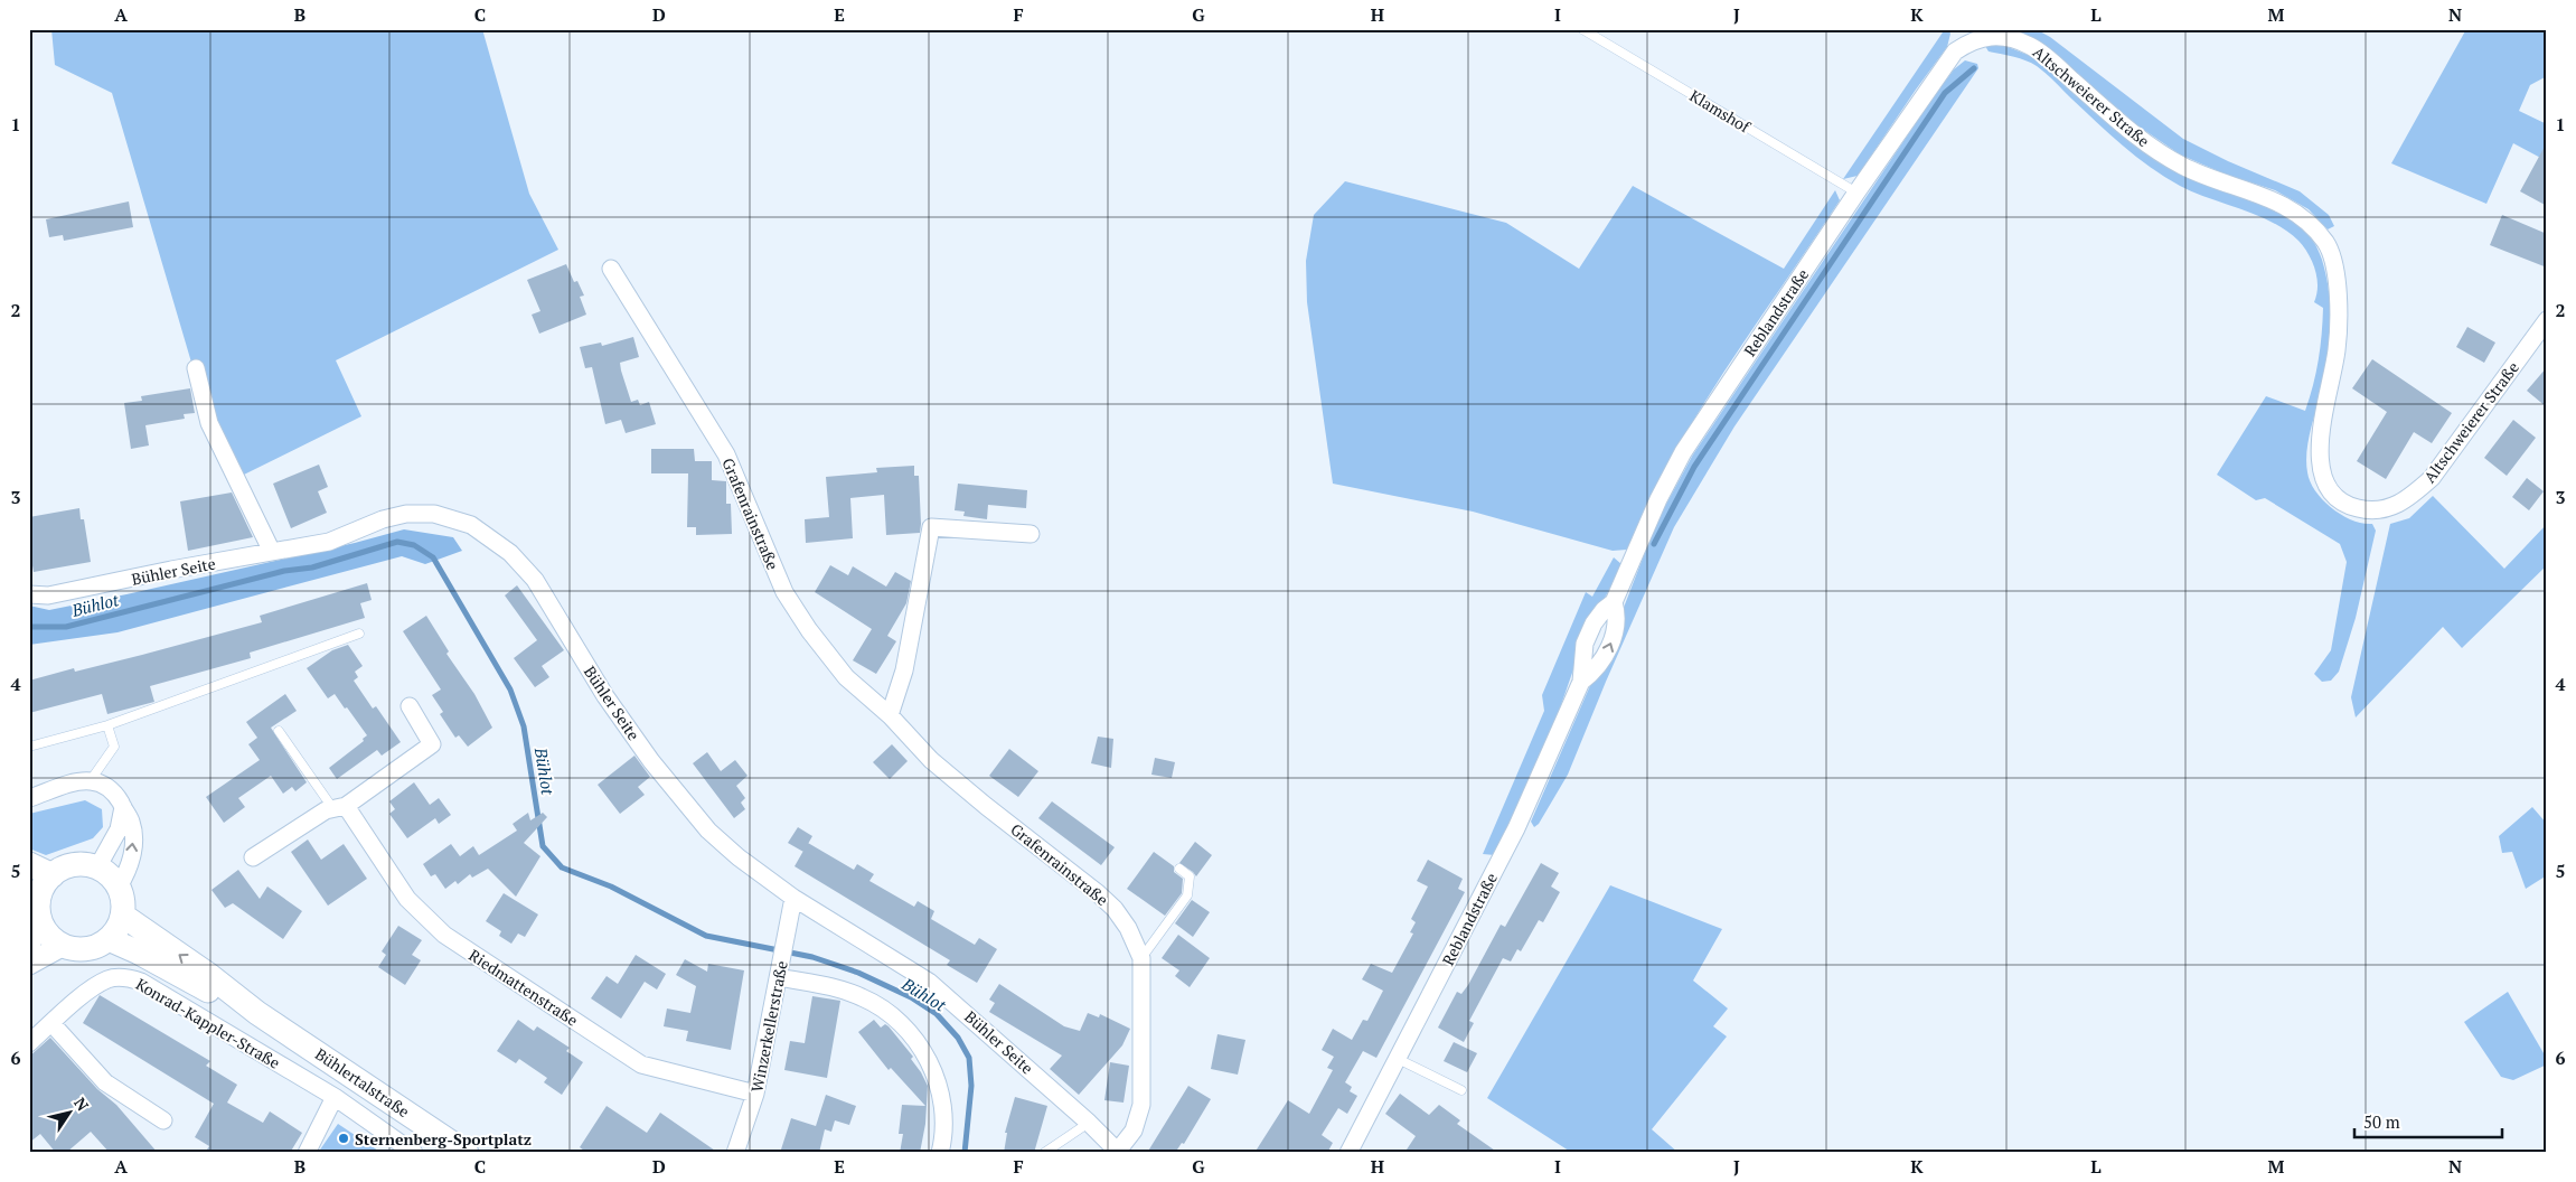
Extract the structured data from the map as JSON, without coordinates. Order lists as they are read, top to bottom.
{
  "streets": {
    "main road": ["Bühlertalstraße"],
    "street": [
      "Altschweierer Straße",
      "Reblandstraße",
      "Grafenrainstraße",
      "Bühler Seite",
      "Riedmattenstraße",
      "Konrad-Kappler-Straße",
      "Winzerkellerstraße"
    ],
    "lane": ["Klamshof"]
  },
  "crossings": [
    ["Altschweierer Straße", "Reblandstraße"],
    ["Klamshof", "Reblandstraße"],
    ["Grafenrainstraße", "Bühler Seite"],
    ["Bühler Seite", "Winzerkellerstraße"],
    ["Riedmattenstraße", "Winzerkellerstraße"]
  ],
  "water": ["Bühlot"],
  "places": ["Sternenberg-Sportplatz"],
  "scale_bar": "50 m",
  "north": "top right",
  "grid": {
    "columns": [
      "A",
      "B",
      "C",
      "D",
      "E",
      "F",
      "G",
      "H",
      "I",
      "J",
      "K",
      "L",
      "M",
      "N"
    ],
    "rows": [
      "1",
      "2",
      "3",
      "4",
      "5",
      "6"
    ]
  }
}
